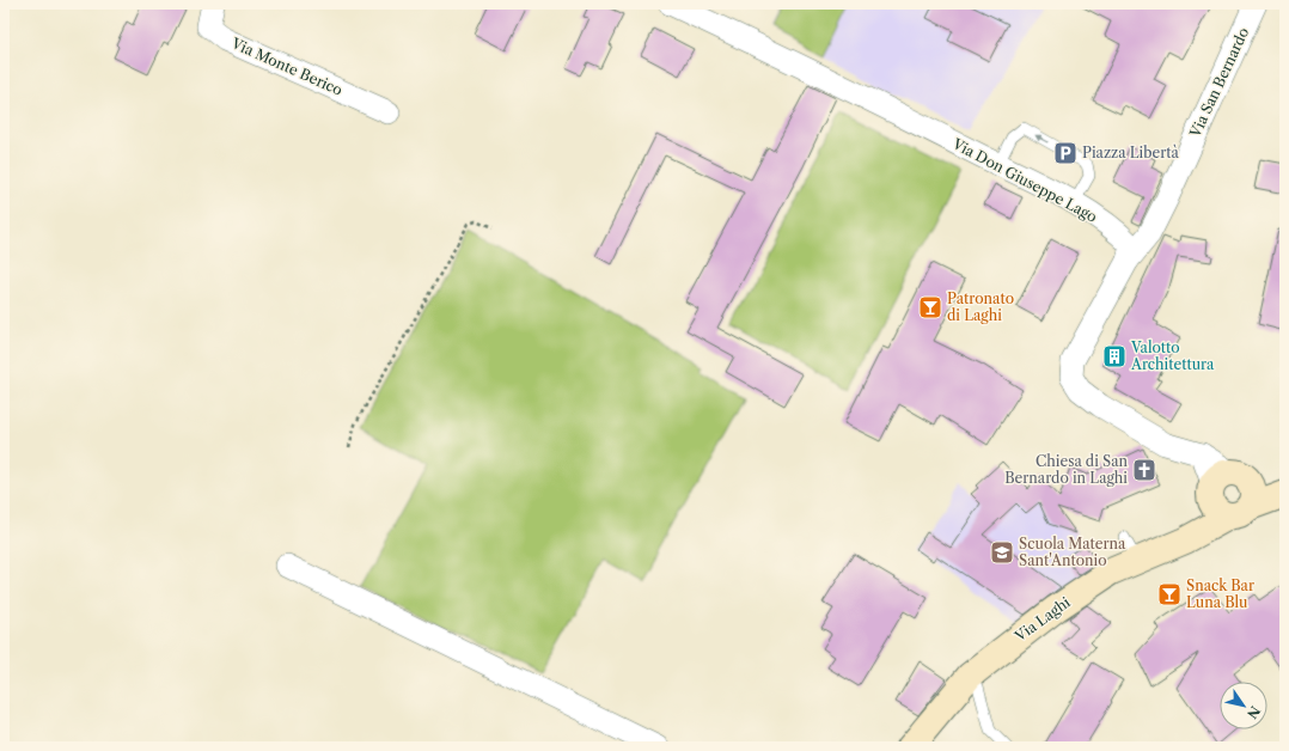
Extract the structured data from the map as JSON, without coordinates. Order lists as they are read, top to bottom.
{
  "streets": {
    "street": [
      "Via Monte Berico",
      "Via San Bernardo",
      "Via Don Giuseppe Lago",
      "Via Laghi"
    ]
  },
  "crossings": [
    ["Via San Bernardo", "Via Don Giuseppe Lago"]
  ],
  "places": {
    "parking": ["Piazza Libertà"],
    "bar": ["Patronato di Laghi", "Snack Bar Luna Blu"],
    "building": ["Valotto Architettura"],
    "church": ["Chiesa di San Bernardo in Laghi"],
    "school or university": ["Scuola Materna Sant'Antonio"]
  },
  "north": "bottom right"
}
